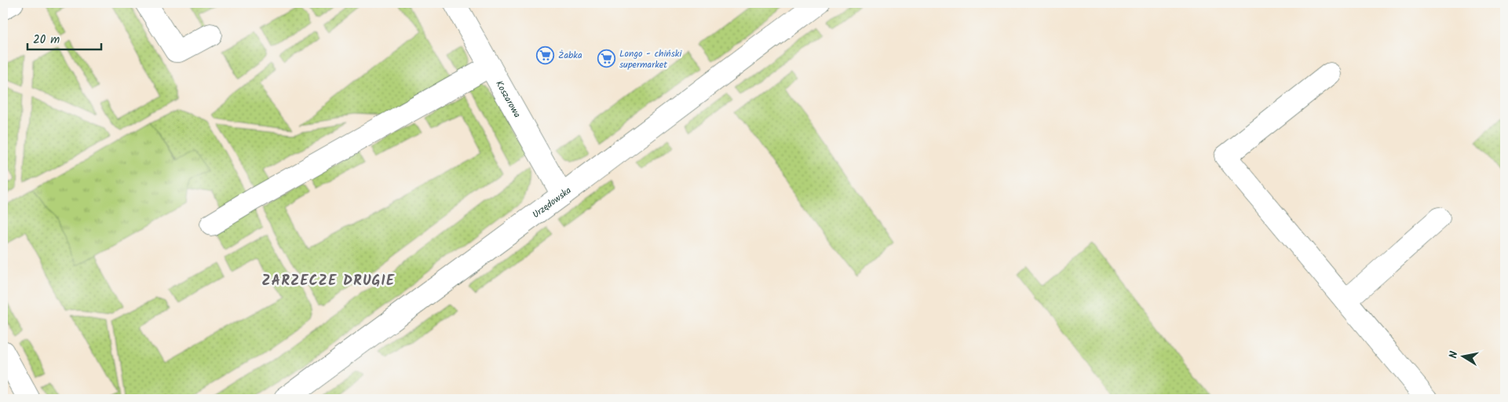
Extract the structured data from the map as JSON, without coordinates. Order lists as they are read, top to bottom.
{
  "streets": {
    "street": ["Koszarowa", "Urzędowska"]
  },
  "crossings": [
    ["Koszarowa", "Urzędowska"]
  ],
  "districts": ["ZARZECZE DRUGIE"],
  "places": {
    "supermarket": ["Żabka", "Longo - chiński supermarket"]
  },
  "scale_bar": "20 m",
  "north": "left"
}
